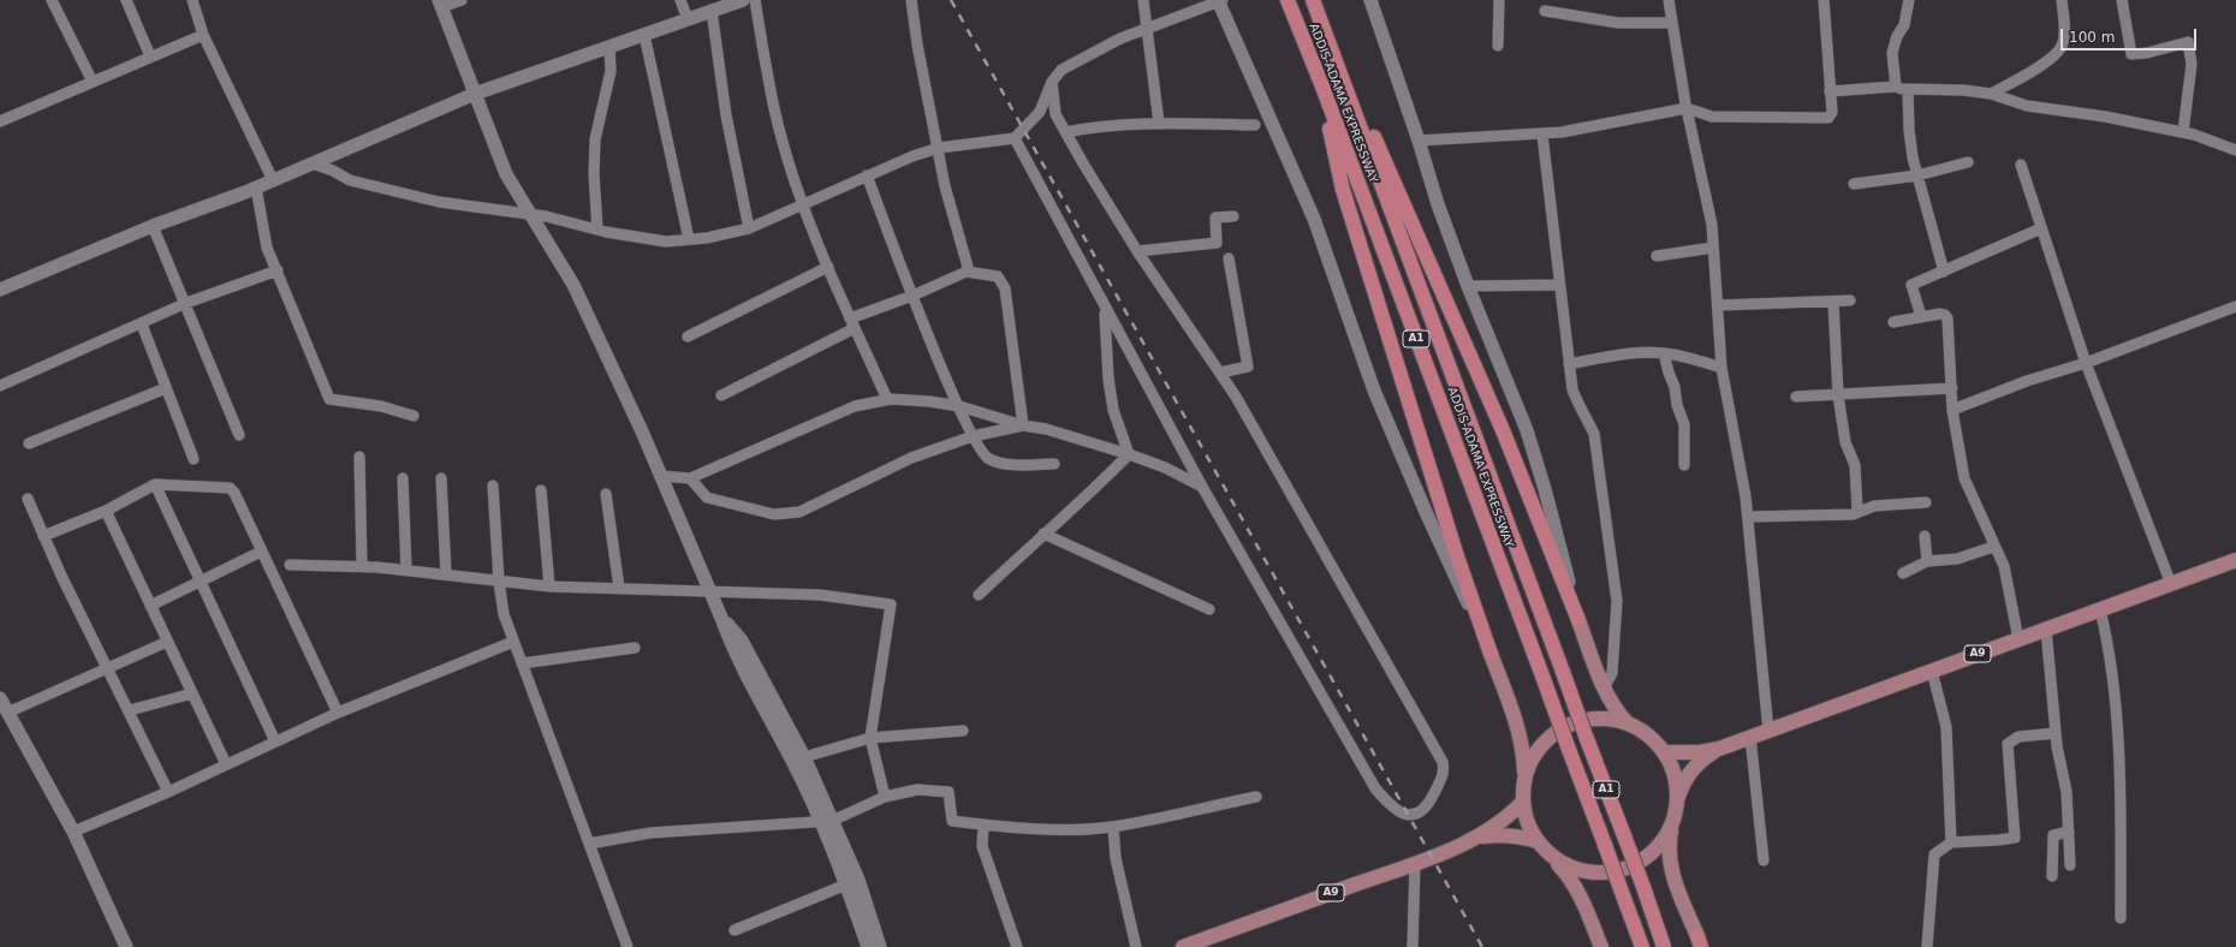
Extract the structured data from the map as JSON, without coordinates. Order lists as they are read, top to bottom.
{
  "streets": {
    "highway": ["ADDIS-ADAMA EXPRESSWAY", "A1"],
    "main road": ["A9"]
  },
  "scale_bar": "100 m"
}
